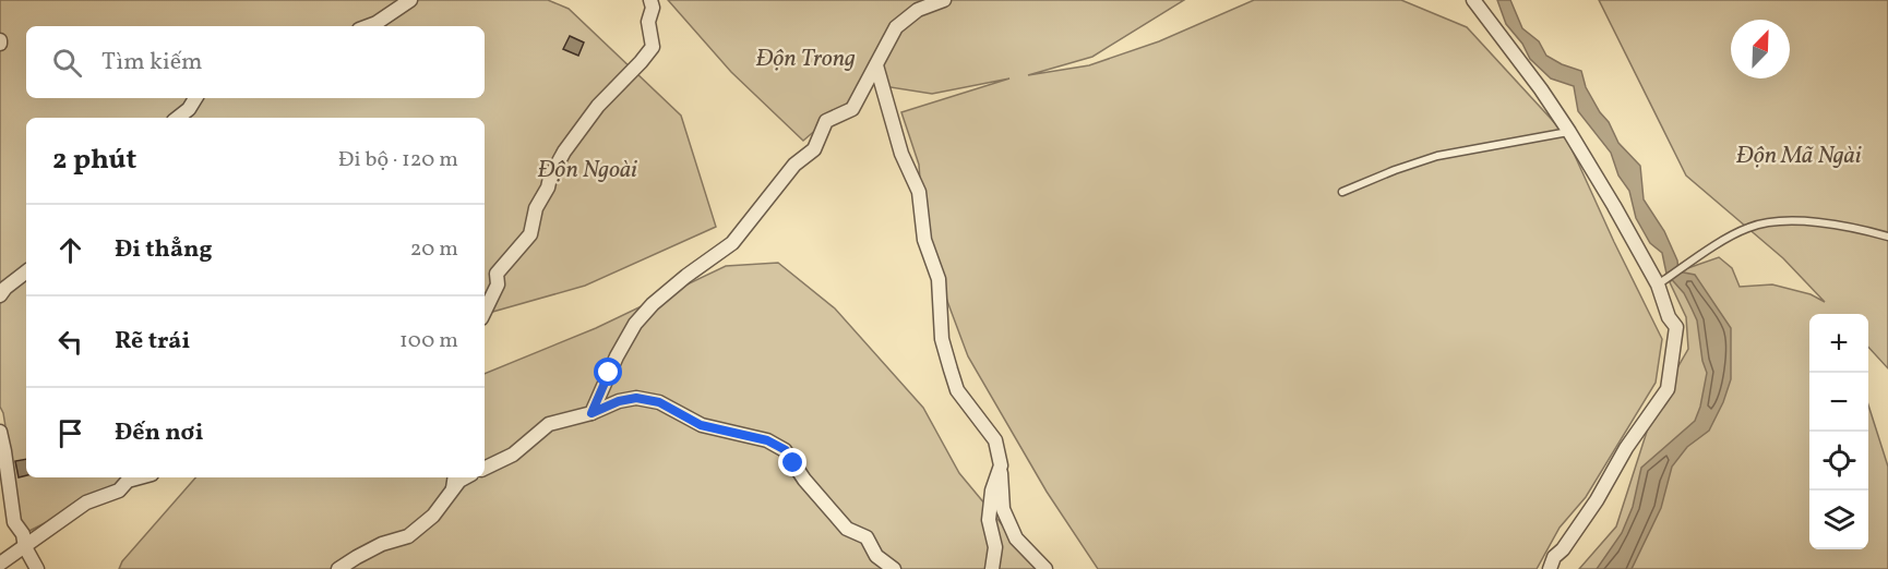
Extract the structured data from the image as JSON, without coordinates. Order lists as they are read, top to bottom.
{
  "parks": ["Độn Trong", "Độn Mã Ngài", "Độn Ngoài"],
  "north": "top right",
  "page": {
    "search": "Tìm kiếm",
    "heading": ["2 phút", "Đi bộ · 120 m"],
    "list": [
      ["Đi thẳng", "20 m"],
      ["Rẽ trái", "100 m"],
      "Đến nơi"
    ],
    "map_buttons": ["+", "−"]
  }
}
